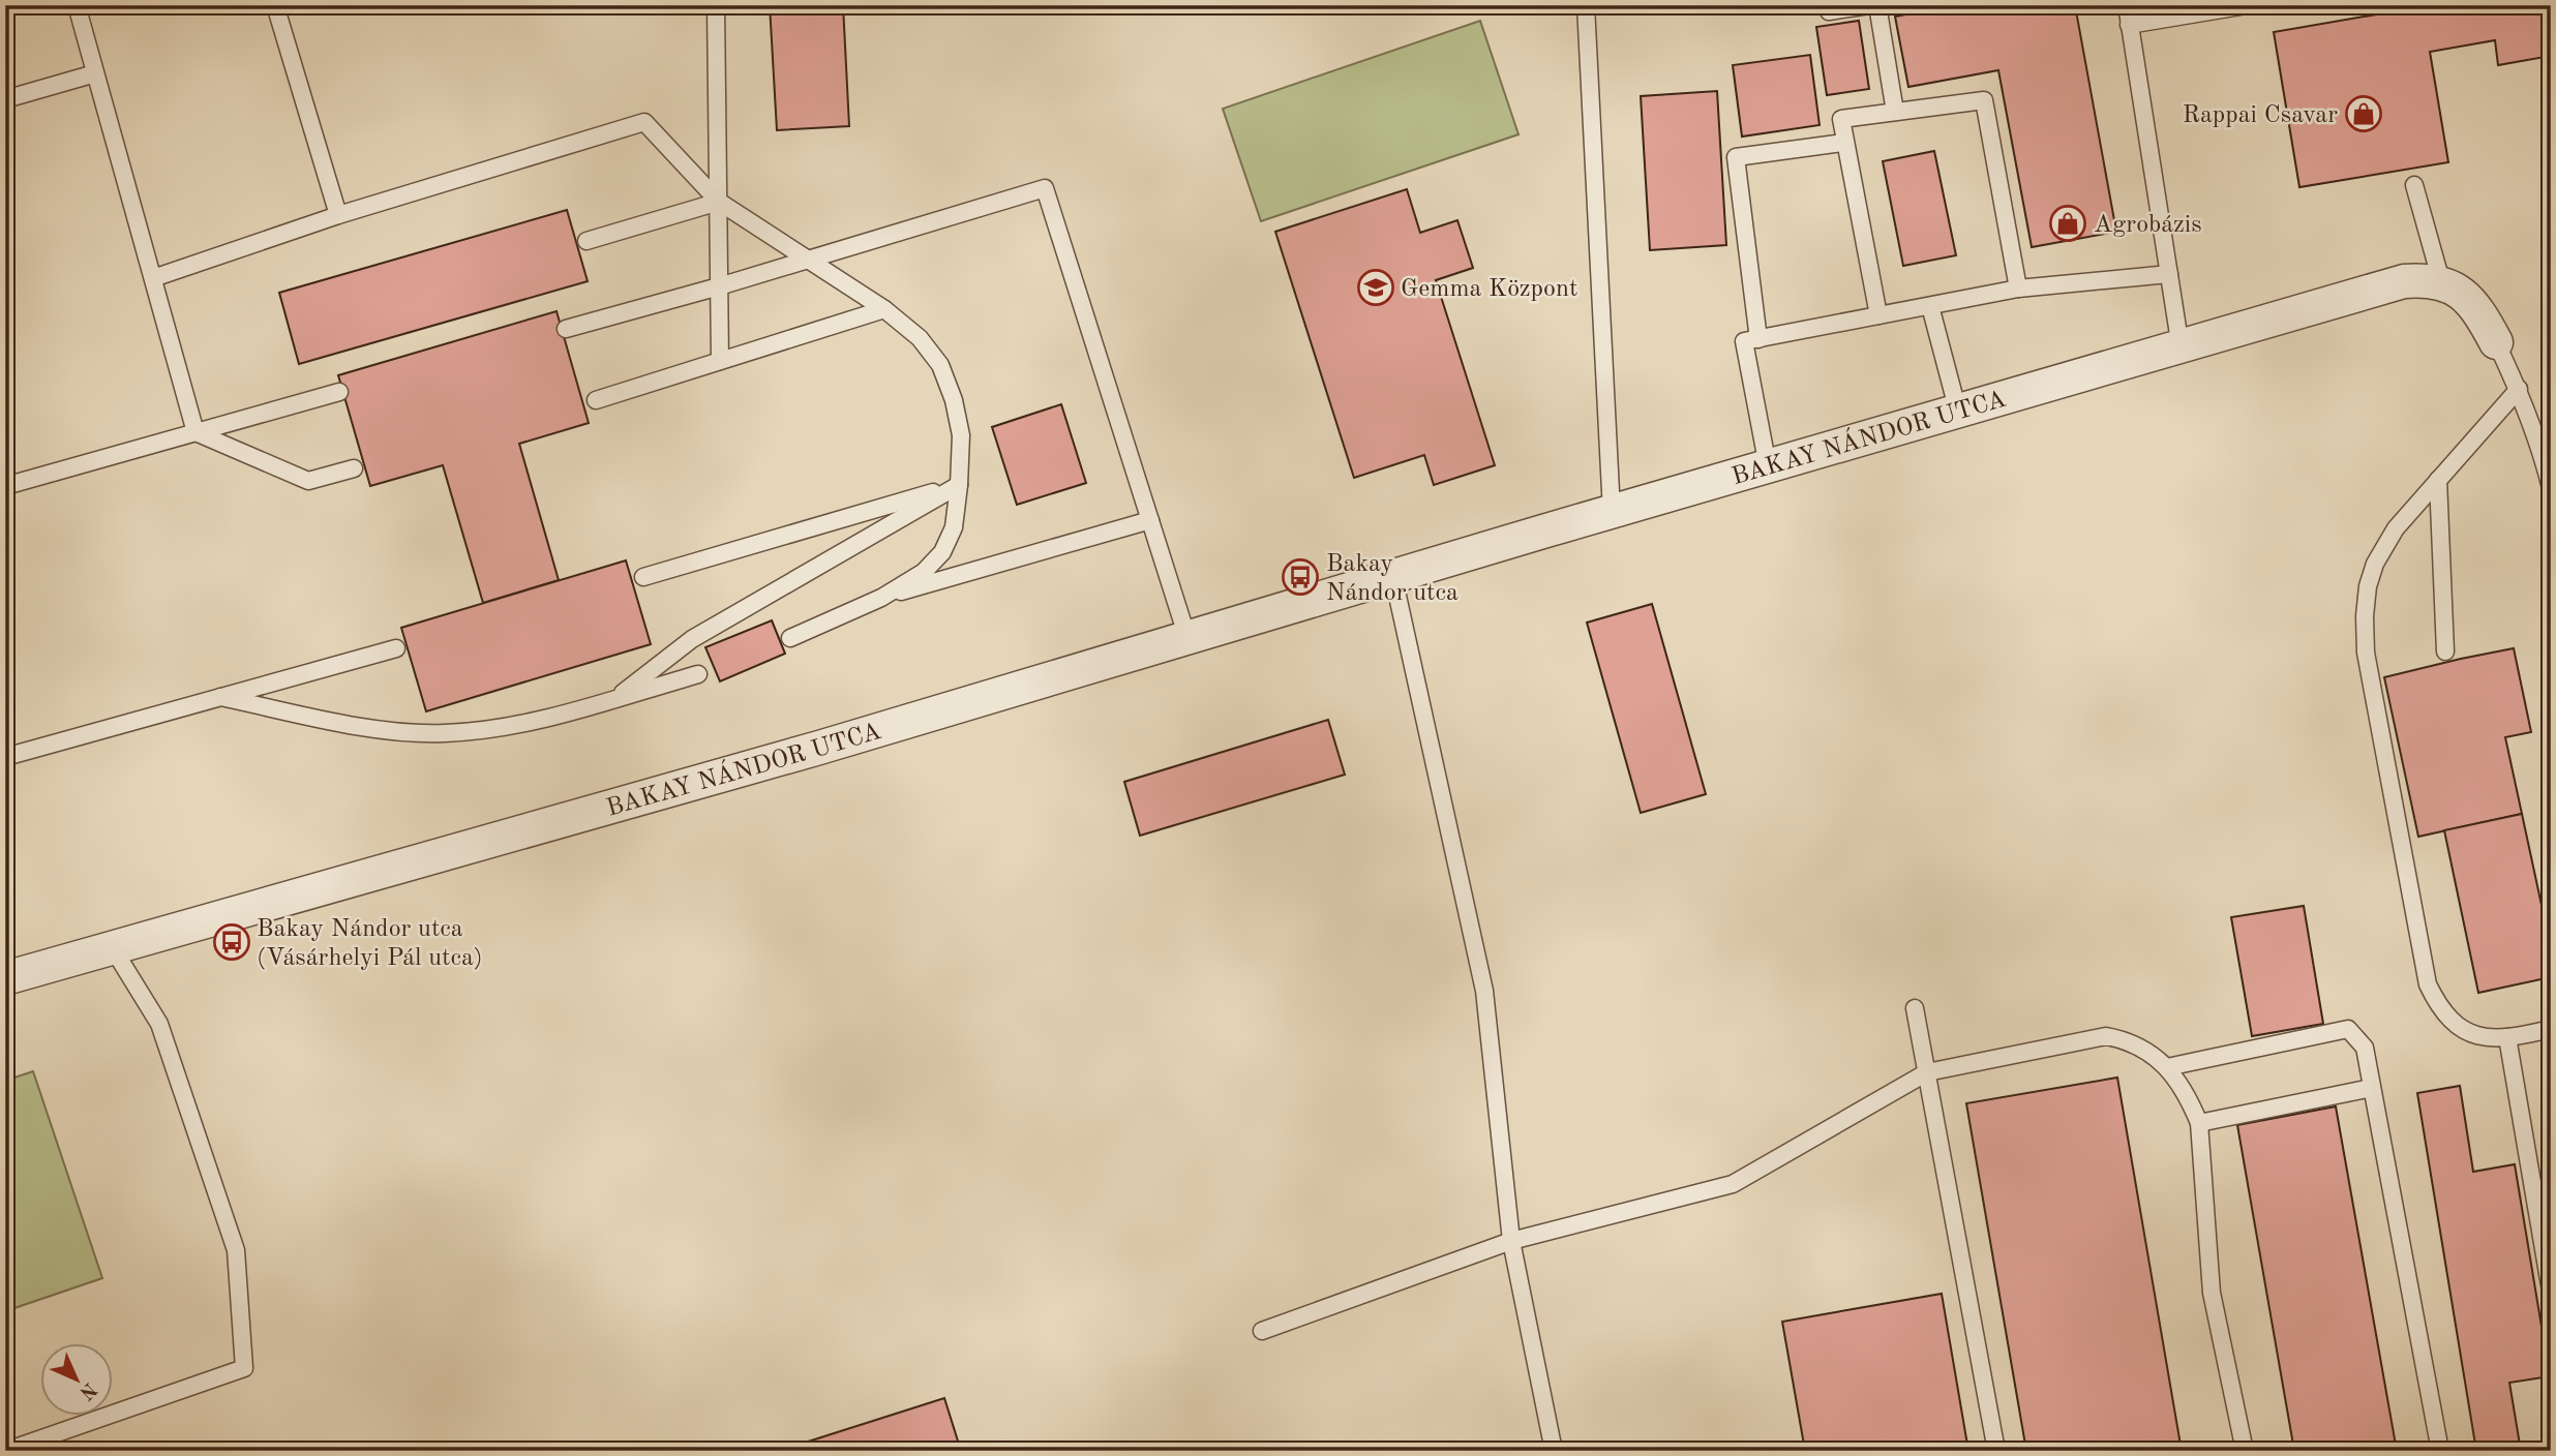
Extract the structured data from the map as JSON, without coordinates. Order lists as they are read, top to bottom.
{
  "streets": {
    "street": ["BAKAY NÁNDOR UTCA"]
  },
  "places": {
    "shop": ["Rappai Csavar", "Agrobázis"],
    "school or university": ["Gemma Központ"],
    "bus stop": ["Bakay Nándor utca", "Bakay Nándor utca (Vásárhelyi Pál utca)"]
  },
  "north": "bottom right"
}
